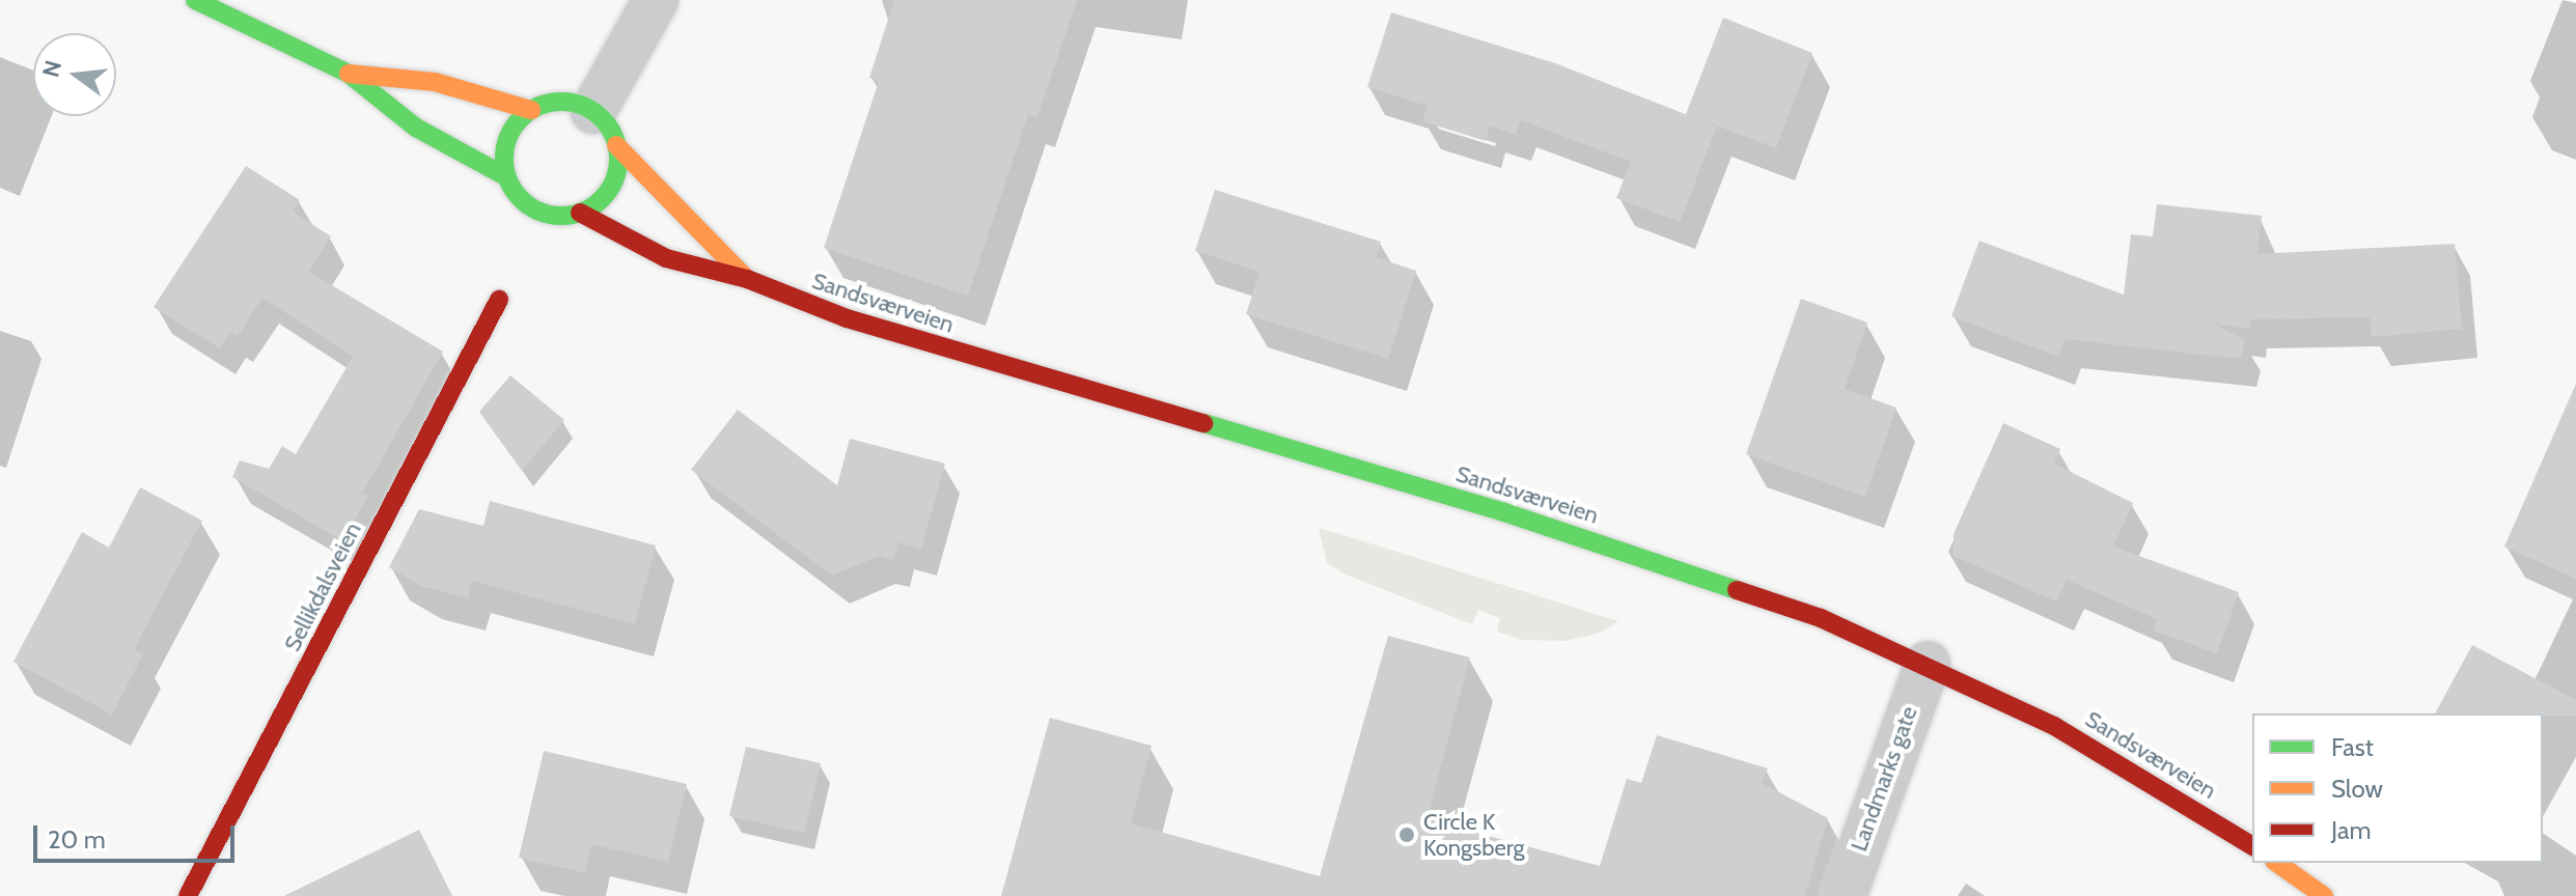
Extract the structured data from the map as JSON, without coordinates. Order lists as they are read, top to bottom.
{
  "streets": {
    "street": ["Sandsværveien", "Sellikdalsveien", "Landmarks gate"]
  },
  "crossings": [
    ["Sandsværveien", "Landmarks gate"]
  ],
  "places": ["Circle K Kongsberg"],
  "legend": ["Fast", "Slow", "Jam"],
  "scale_bar": "20 m",
  "north": "left"
}
